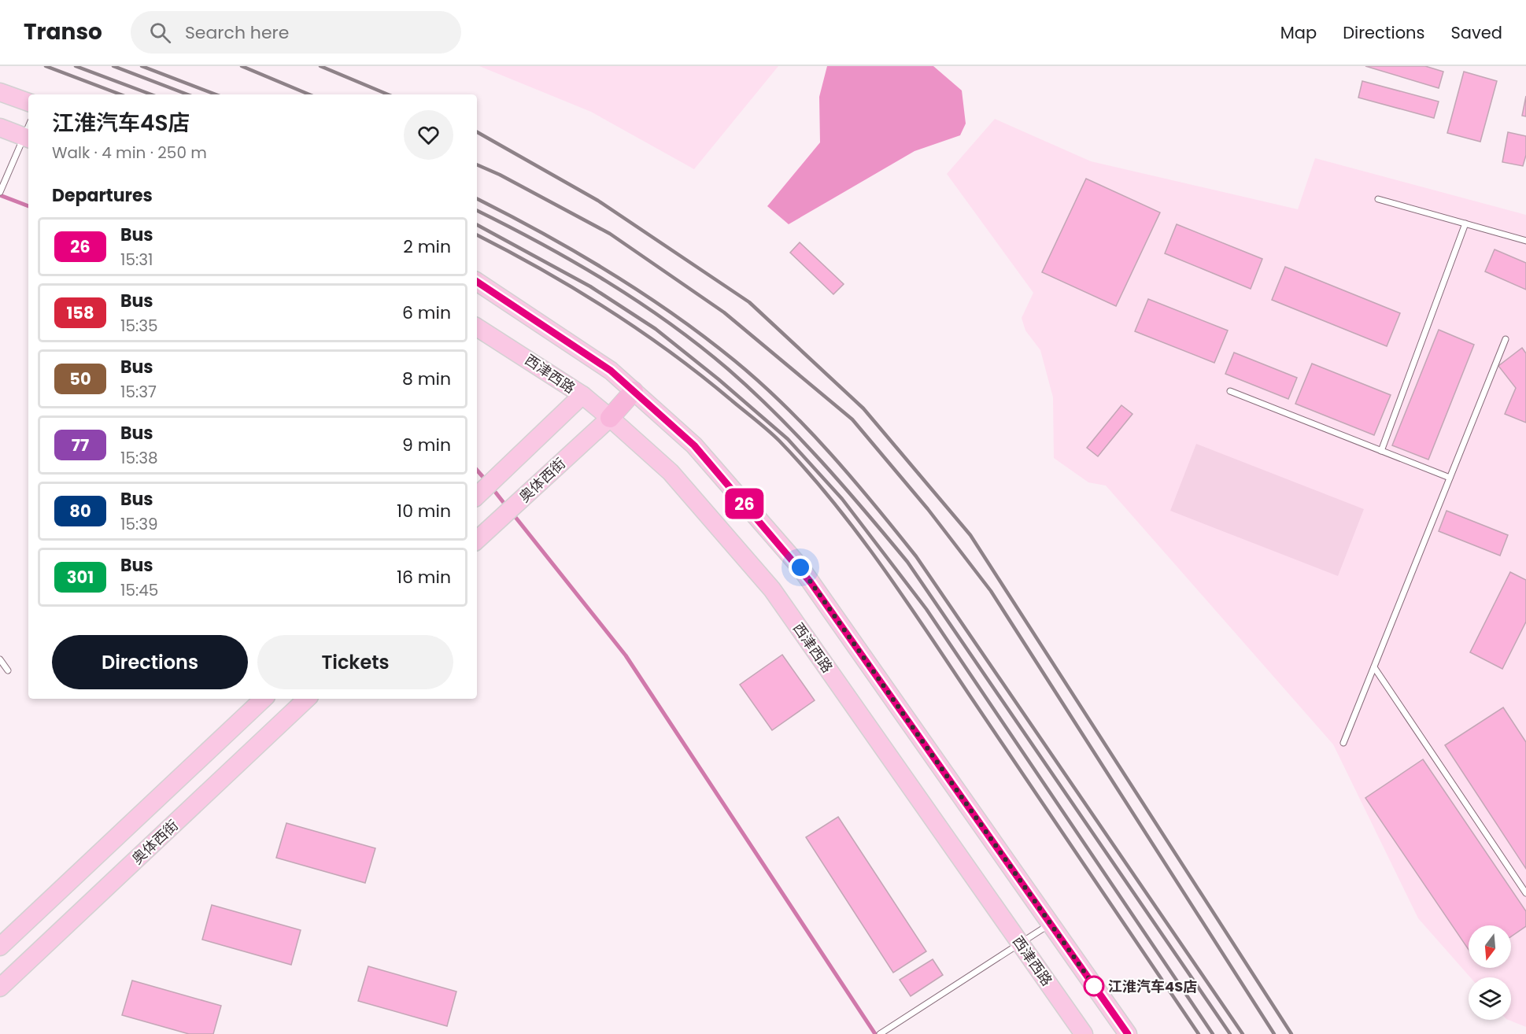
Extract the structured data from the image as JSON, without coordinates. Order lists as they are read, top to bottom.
{
  "streets": {
    "main road": ["西津西路", "奥体西街"]
  },
  "crossings": [
    ["西津西路", "奥体西街"]
  ],
  "places": ["江淮汽车4S店"],
  "lines": ["bus line 26"],
  "north": "bottom",
  "page": {
    "header": "Transo",
    "search": "Search here",
    "nav": ["Map", "Directions", "Saved"],
    "on_map": "26",
    "heading": [
      ["江淮汽车4S店", "Walk · 4 min · 250 m"],
      "Departures"
    ],
    "list": [
      {
        "mark": "26",
        "name": "Bus",
        "note": "15:31",
        "value": "2 min"
      },
      {
        "mark": "158",
        "name": "Bus",
        "note": "15:35",
        "value": "6 min"
      },
      {
        "mark": "50",
        "name": "Bus",
        "note": "15:37",
        "value": "8 min"
      },
      {
        "mark": "77",
        "name": "Bus",
        "note": "15:38",
        "value": "9 min"
      },
      {
        "mark": "80",
        "name": "Bus",
        "note": "15:39",
        "value": "10 min"
      },
      {
        "mark": "301",
        "name": "Bus",
        "note": "15:45",
        "value": "16 min"
      }
    ],
    "buttons": ["Directions", "Tickets"]
  }
}
